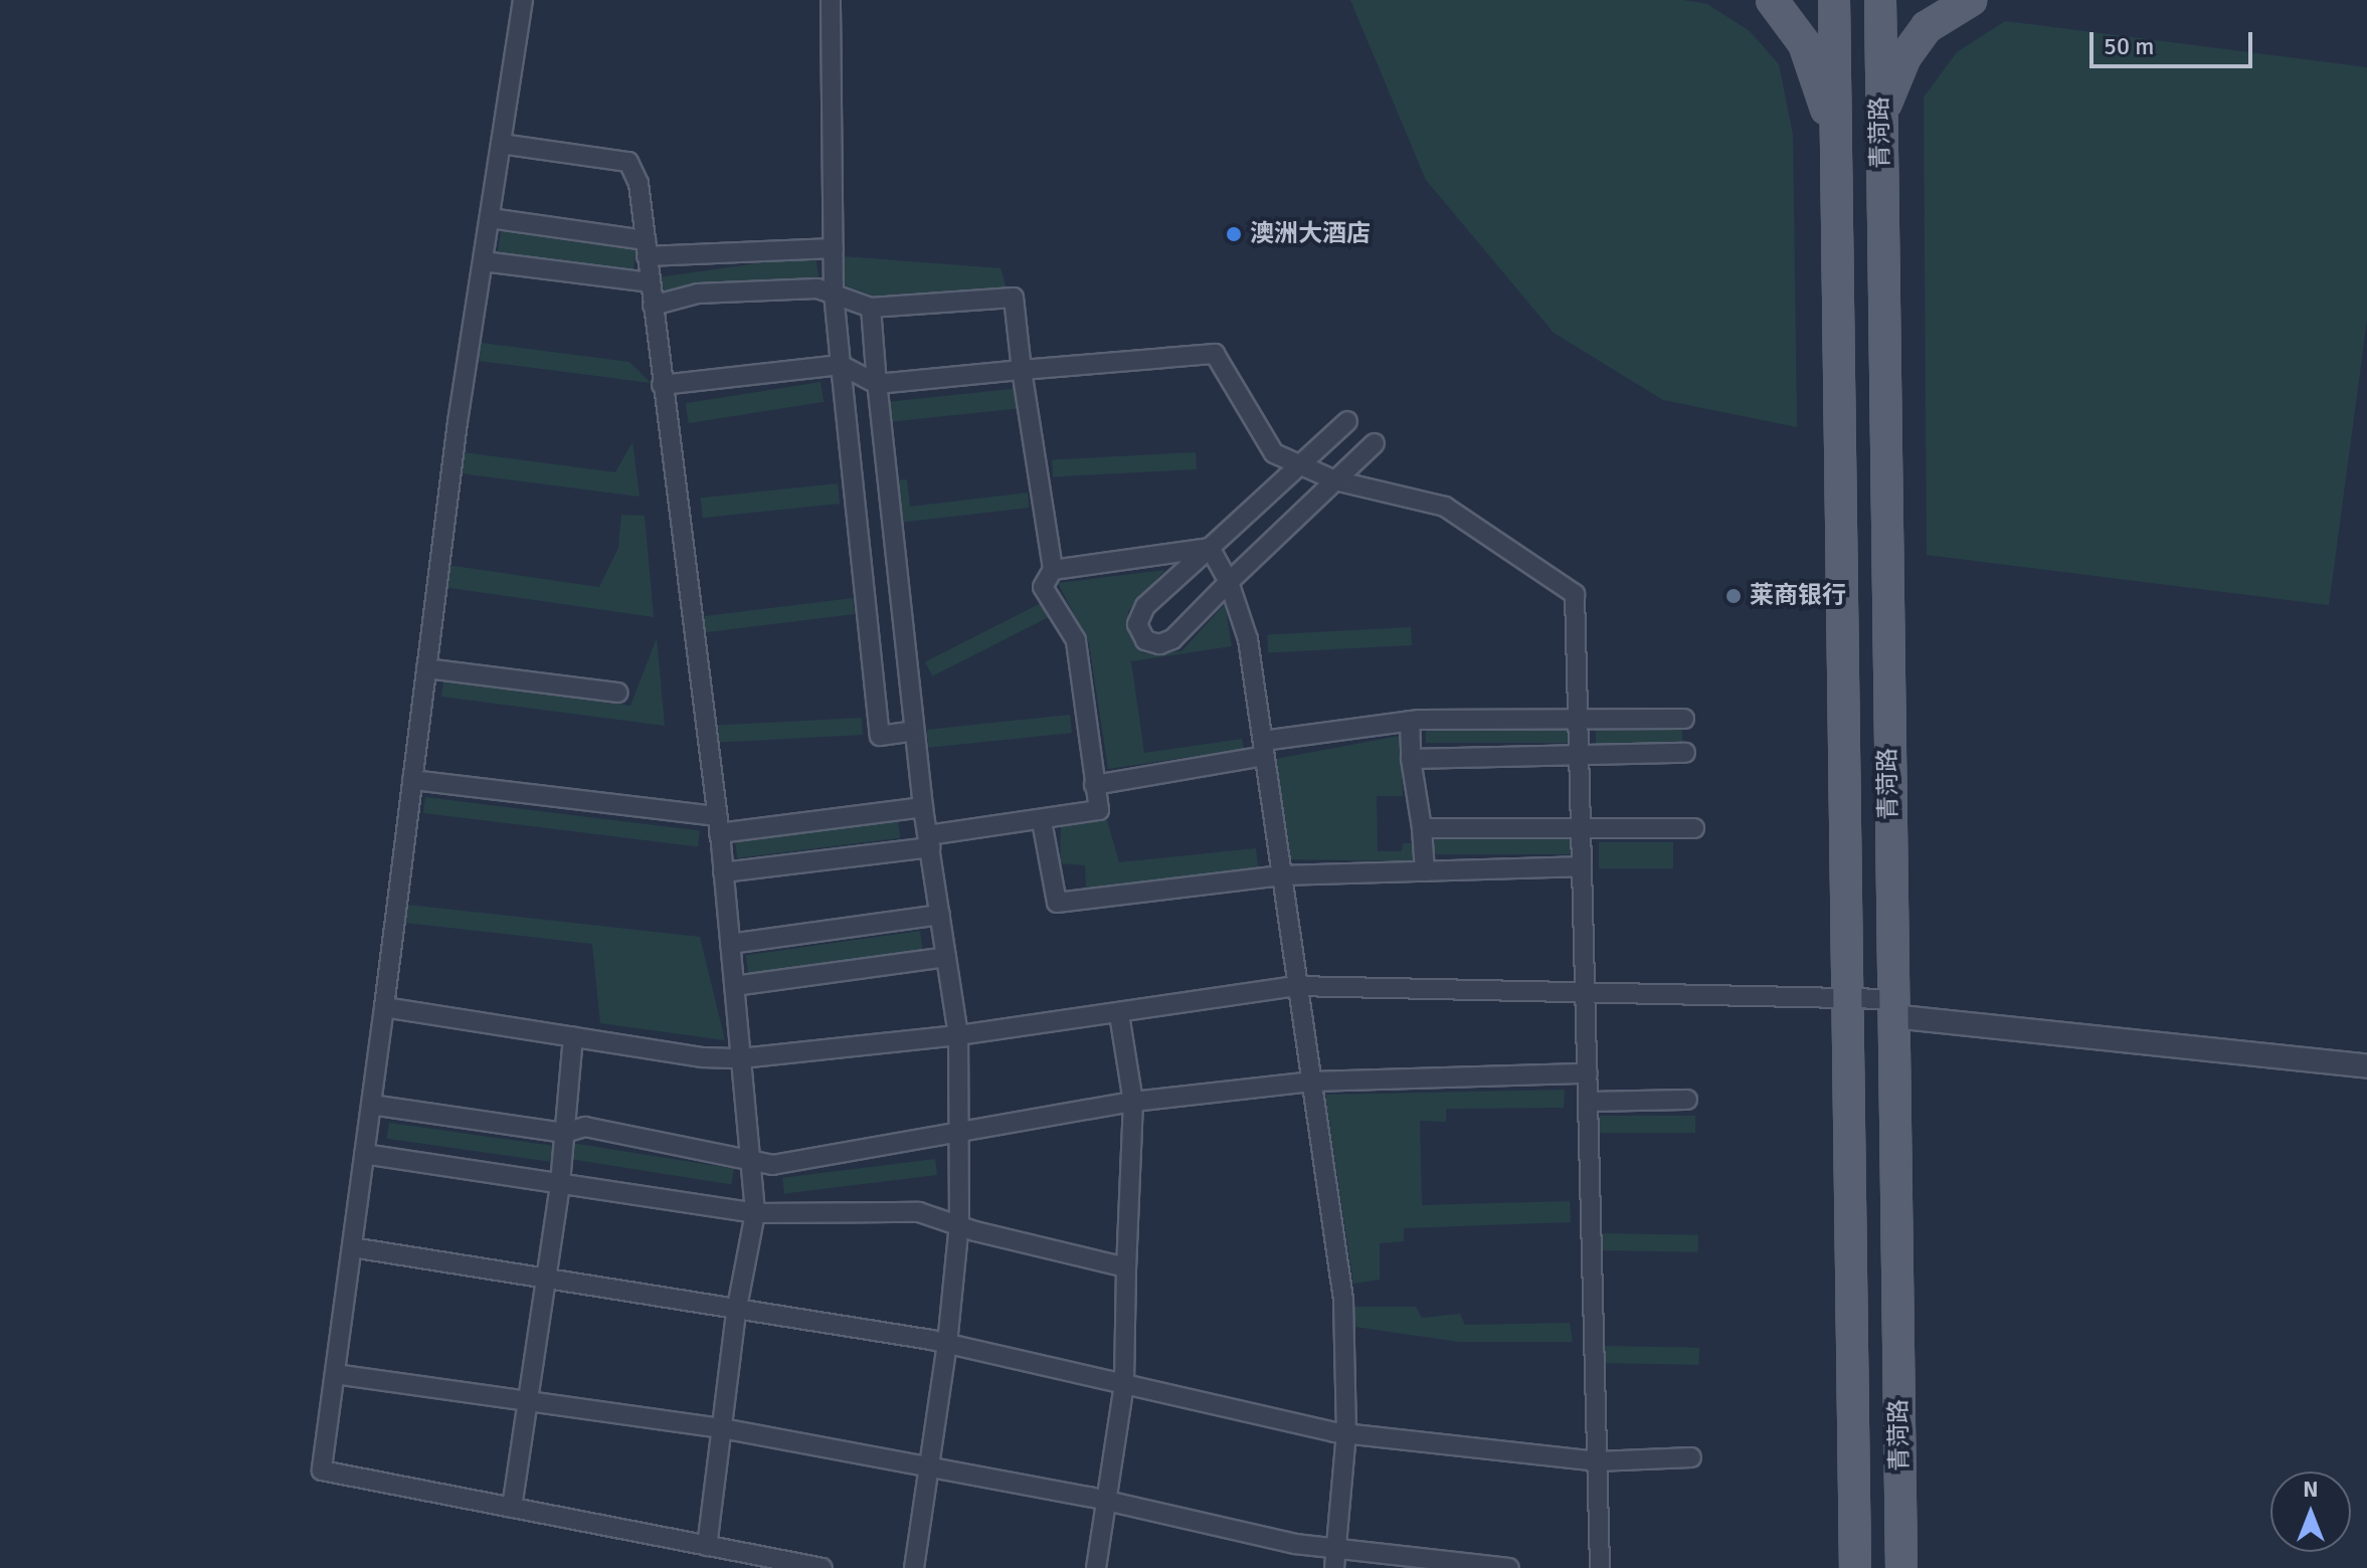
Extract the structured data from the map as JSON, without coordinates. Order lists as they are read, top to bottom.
{
  "streets": {
    "main road": ["青菏路"]
  },
  "places": ["澳洲大酒店", "莱商银行"],
  "scale_bar": "50 m",
  "north": "top"
}
